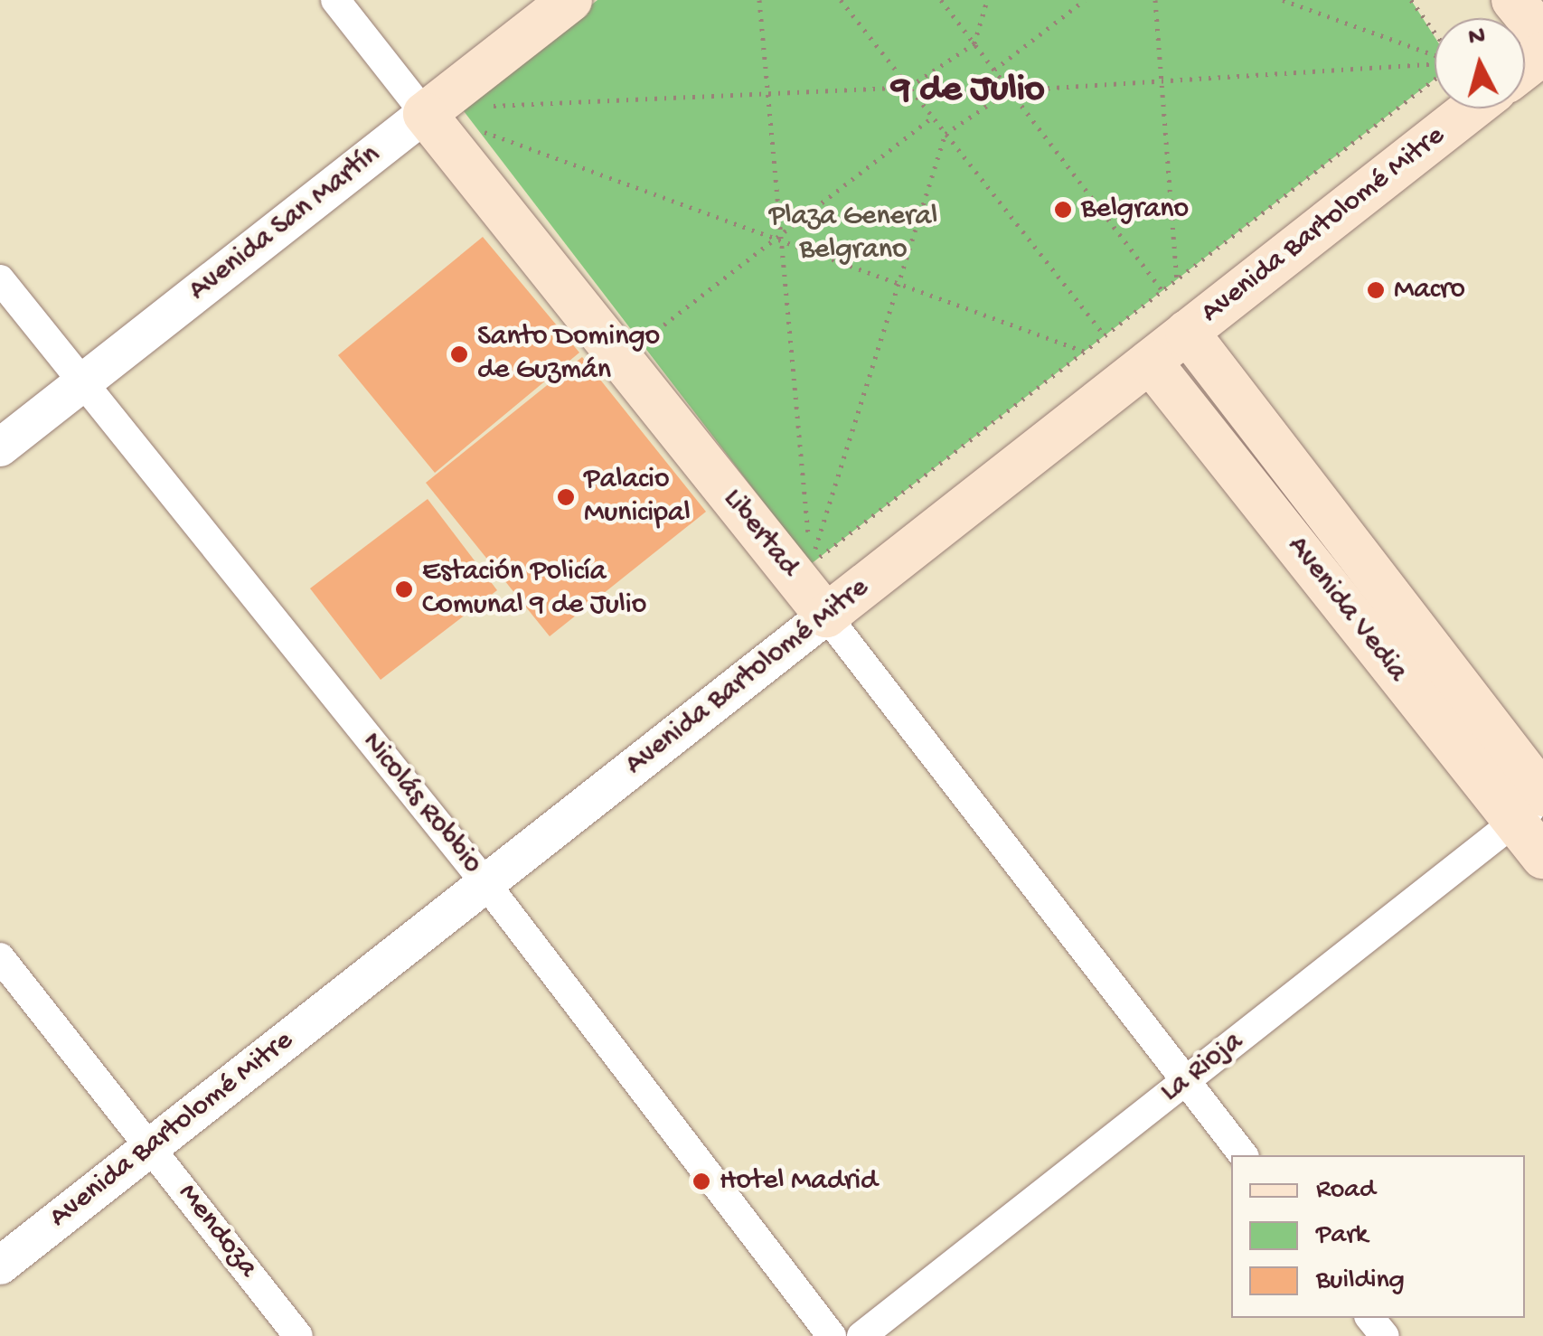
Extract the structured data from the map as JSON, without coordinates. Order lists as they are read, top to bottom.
{
  "streets": {
    "main road": [
      "Avenida San Martín",
      "Avenida Bartolomé Mitre",
      "Libertad",
      "Avenida Vedia"
    ],
    "street": ["Nicolás Robbio", "La Rioja", "Mendoza"]
  },
  "crossings": [
    ["Avenida San Martín", "Libertad"],
    ["Avenida San Martín", "Nicolás Robbio"],
    ["Avenida Bartolomé Mitre", "Libertad"],
    ["Avenida Bartolomé Mitre", "Avenida Vedia"],
    ["Avenida Bartolomé Mitre", "Nicolás Robbio"],
    ["Avenida Bartolomé Mitre", "Mendoza"],
    ["Libertad", "La Rioja"],
    ["Avenida Vedia", "La Rioja"]
  ],
  "districts": ["9 de Julio"],
  "parks": ["Plaza General Belgrano"],
  "places": [
    "Belgrano",
    "Macro",
    "Santo Domingo de Guzmán",
    "Palacio Municipal",
    "Estación Policía Comunal 9 de Julio",
    "Hotel Madrid"
  ],
  "legend": ["Road", "Park", "Building"],
  "north": "top"
}
